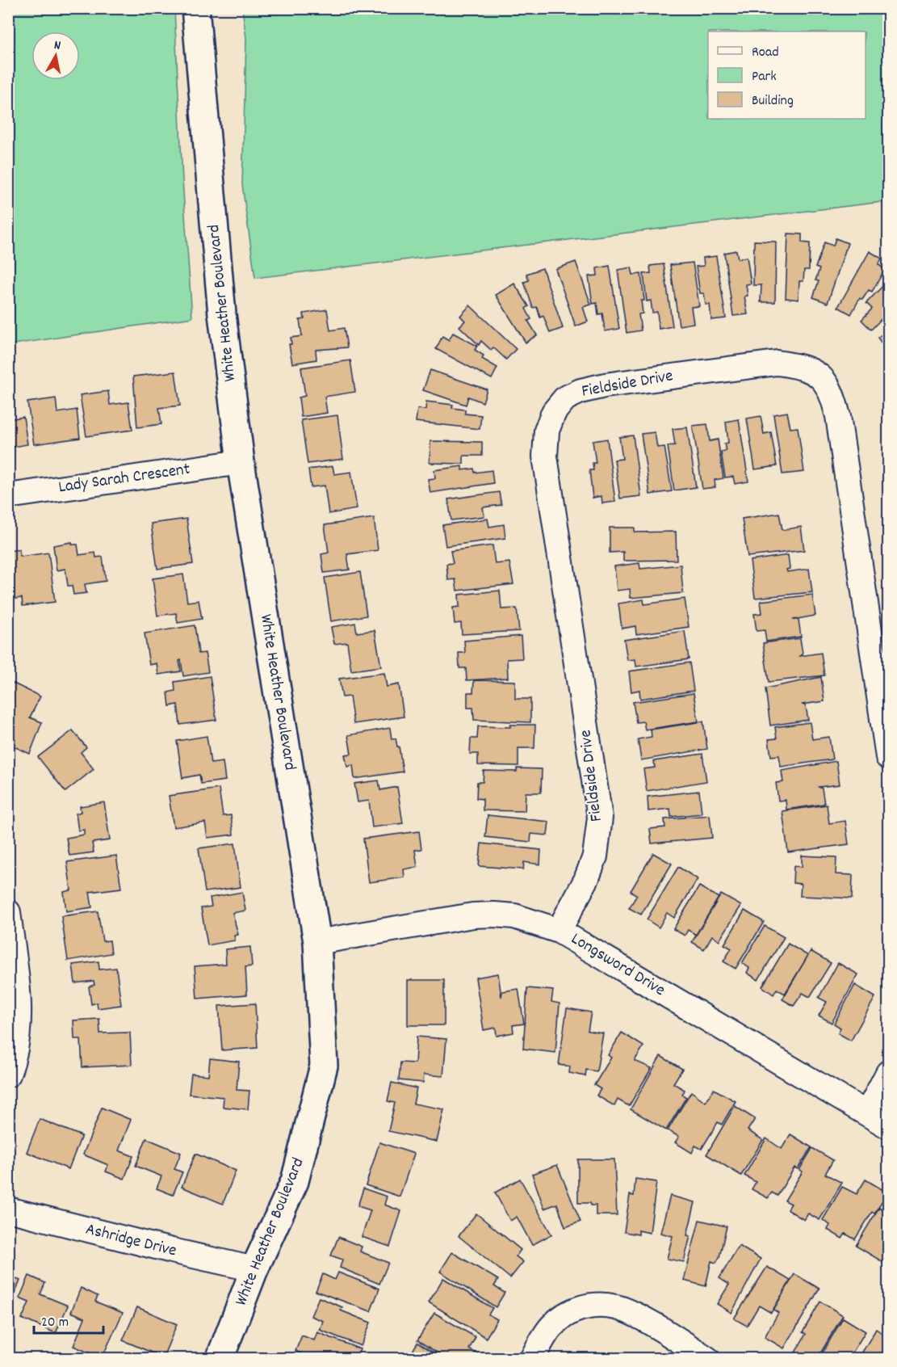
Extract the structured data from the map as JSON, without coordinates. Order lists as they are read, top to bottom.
{
  "streets": {
    "street": [
      "White Heather Boulevard",
      "Fieldside Drive",
      "Lady Sarah Crescent",
      "Longsword Drive",
      "Ashridge Drive"
    ]
  },
  "crossings": [
    ["White Heather Boulevard", "Lady Sarah Crescent"],
    ["White Heather Boulevard", "Longsword Drive"],
    ["White Heather Boulevard", "Ashridge Drive"],
    ["Fieldside Drive", "Longsword Drive"]
  ],
  "legend": ["Road", "Park", "Building"],
  "scale_bar": "20 m",
  "north": "top"
}
